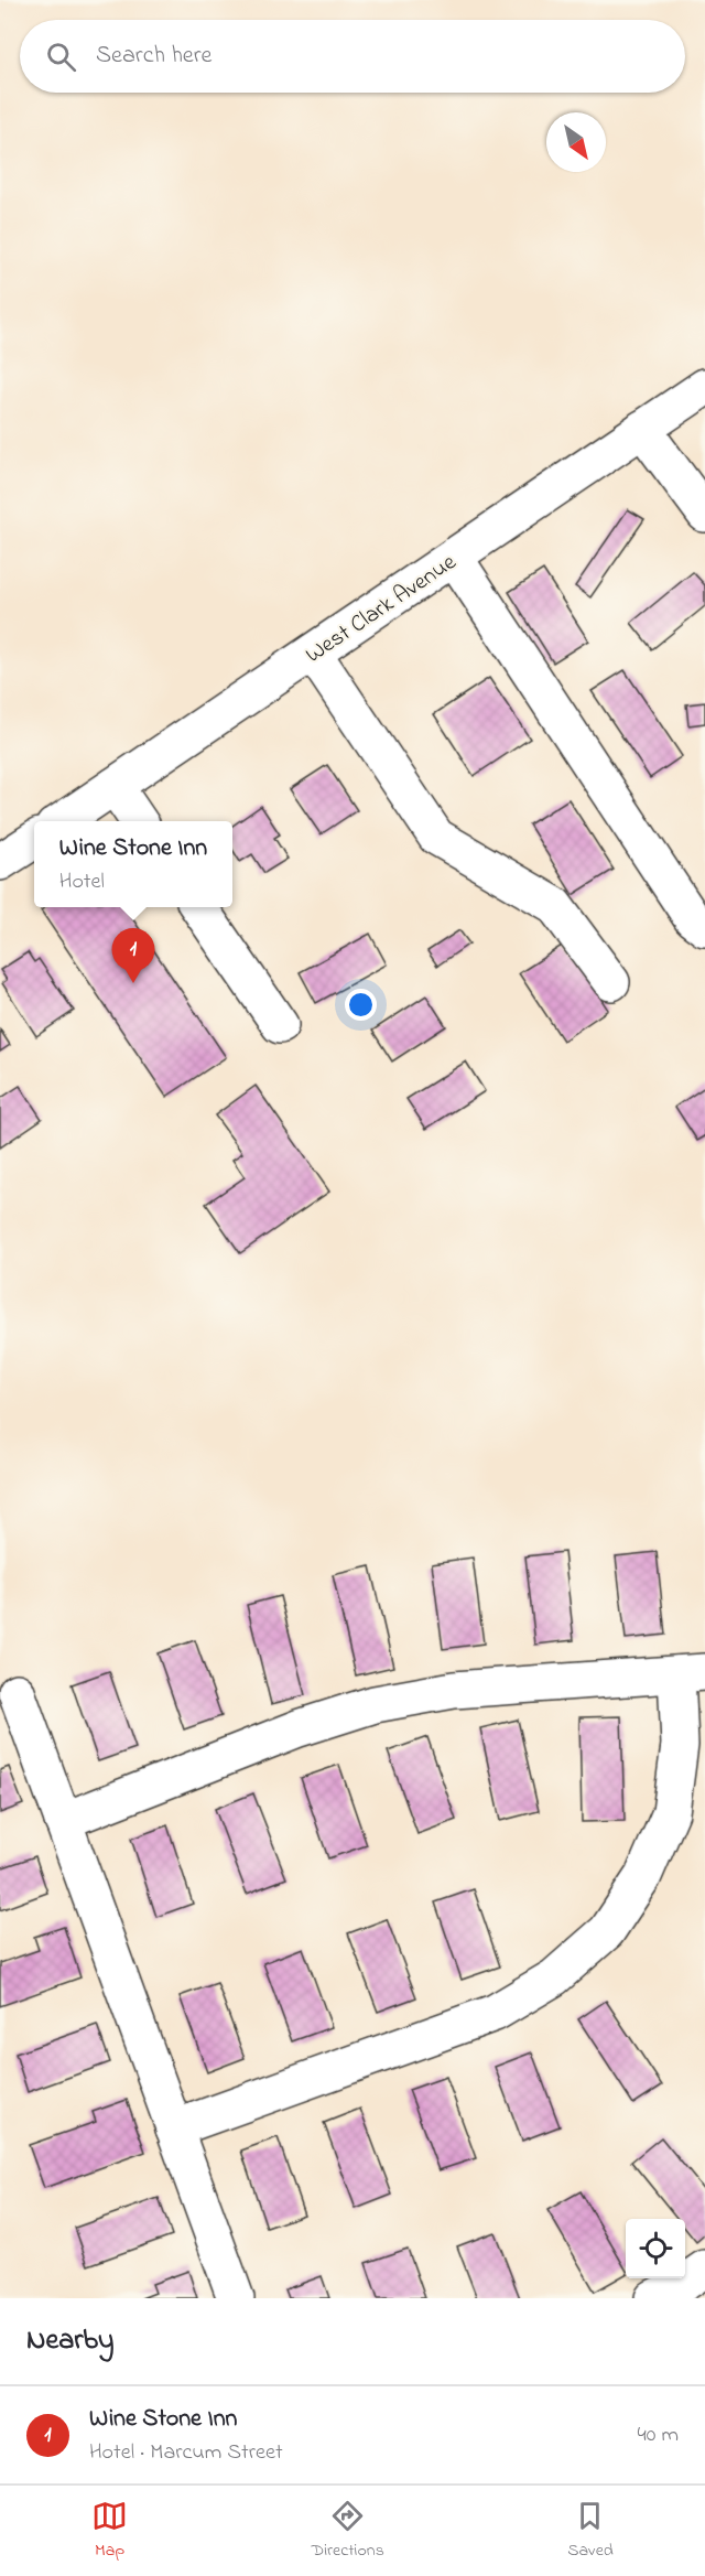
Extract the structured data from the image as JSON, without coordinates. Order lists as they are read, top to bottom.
{
  "streets": {
    "main road": ["West Clark Avenue"]
  },
  "north": "bottom right",
  "page": {
    "search": "Search here",
    "popup": ["Wine Stone Inn", "Hotel"],
    "pins": "1",
    "heading": "Nearby",
    "list": [
      {
        "mark": "1",
        "name": "Wine Stone Inn",
        "note": "Hotel · Marcum Street",
        "value": "40 m"
      }
    ],
    "nav": ["Map", "Directions", "Saved"]
  }
}
